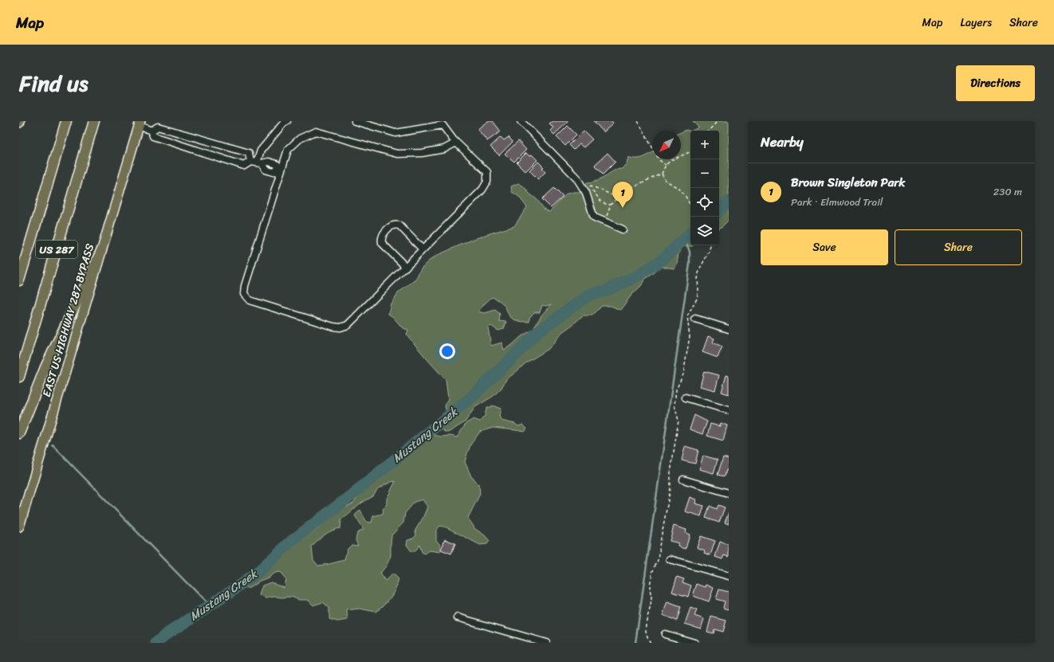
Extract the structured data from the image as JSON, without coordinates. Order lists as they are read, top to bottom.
{
  "streets": {
    "highway": ["US 287"],
    "main road": ["EAST US HIGHWAY 287 BYPASS"]
  },
  "water": ["Mustang Creek"],
  "north": "bottom left",
  "page": {
    "header": "Map",
    "nav": ["Map", "Layers", "Share"],
    "title": "Find us",
    "buttons": [
      "Directions",
      ["Save", "Share"]
    ],
    "heading": "Nearby",
    "map_buttons": ["+", "−"],
    "list": [
      {
        "mark": "1",
        "name": "Brown Singleton Park",
        "note": "Park · Elmwood Trail",
        "value": "230 m"
      }
    ],
    "pins": "1"
  }
}
